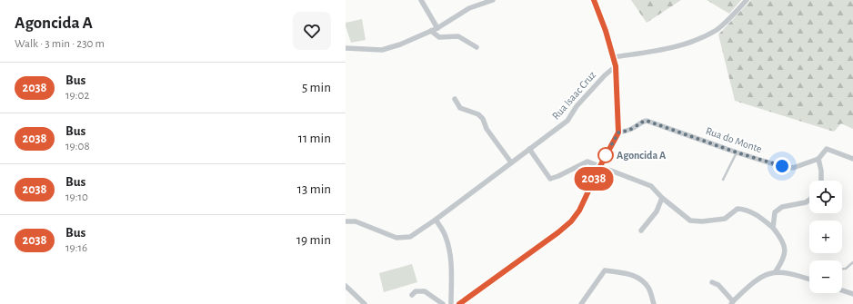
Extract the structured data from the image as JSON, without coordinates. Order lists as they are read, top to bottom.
{
  "streets": {
    "street": ["Rua Isaac Cruz", "Rua do Monte"]
  },
  "places": ["Agoncida A"],
  "lines": ["bus line 2038"],
  "page": {
    "heading": ["Agoncida A", "Walk · 3 min · 230 m"],
    "on_map": "2038",
    "list": [
      {
        "mark": "2038",
        "name": "Bus",
        "note": "19:02",
        "value": "5 min"
      },
      {
        "mark": "2038",
        "name": "Bus",
        "note": "19:08",
        "value": "11 min"
      },
      {
        "mark": "2038",
        "name": "Bus",
        "note": "19:10",
        "value": "13 min"
      },
      {
        "mark": "2038",
        "name": "Bus",
        "note": "19:16",
        "value": "19 min"
      }
    ],
    "map_buttons": ["+", "−"]
  }
}
